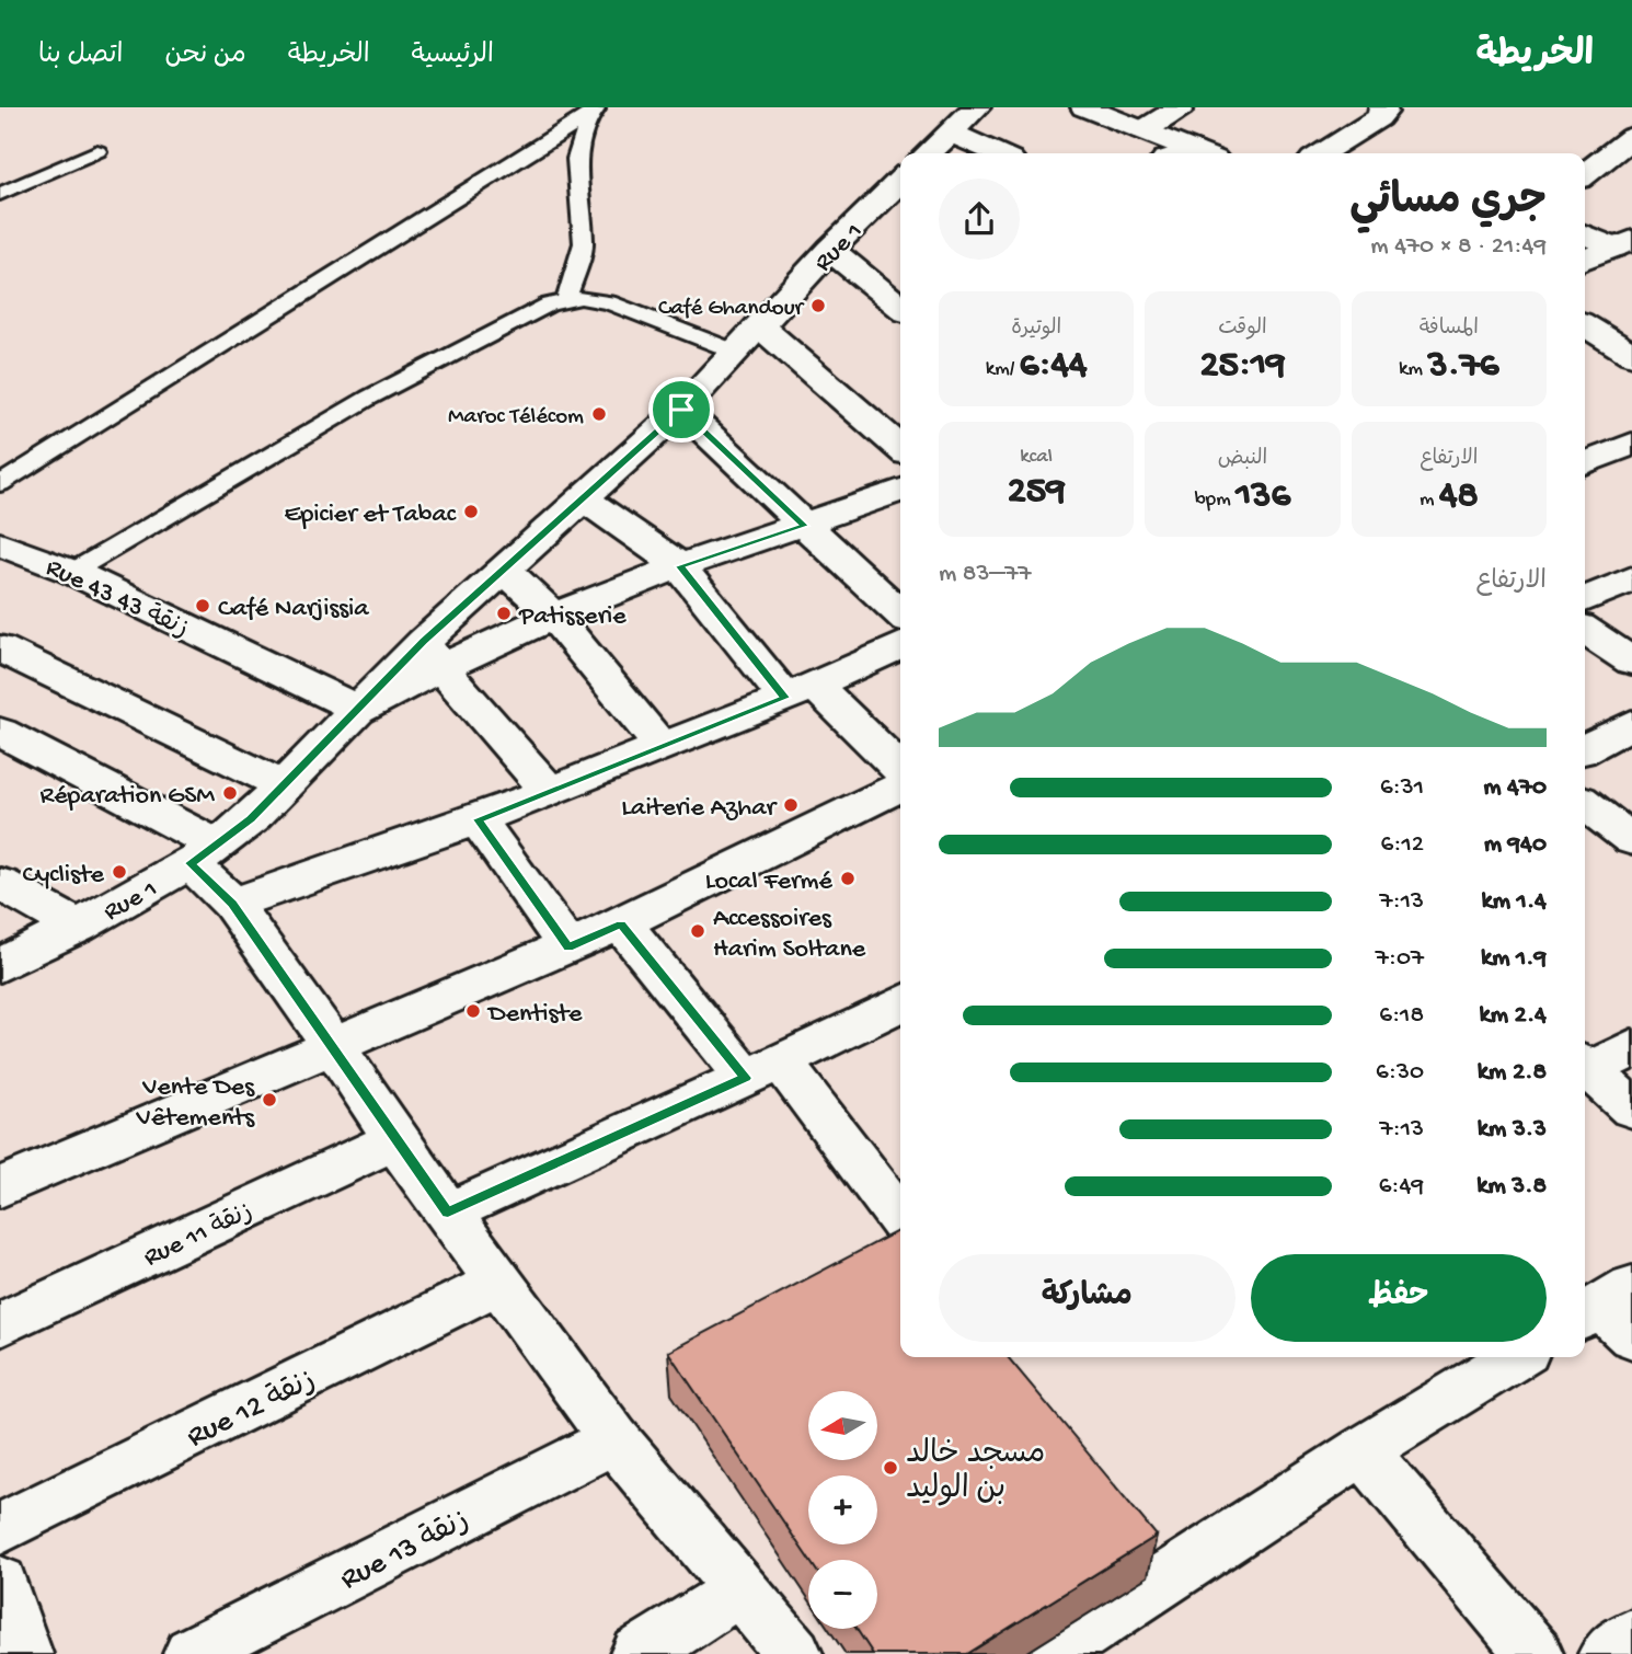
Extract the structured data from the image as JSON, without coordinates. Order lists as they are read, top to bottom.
{
  "streets": {
    "street": [
      "Rue 1",
      "Rue 43 زنقة 43",
      "Rue 11 زنقة",
      "Rue 12 زنقة",
      "Rue 13 زنقة"
    ]
  },
  "crossings": [
    ["Rue 1", "Rue 43 زنقة 43"]
  ],
  "places": [
    "Café Ghandour",
    "Maroc Télécom",
    "Epicier et Tabac",
    "Café Narjissia",
    "Patisserie",
    "Réparation GSM",
    "Laiterie Azhar",
    "Cycliste",
    "Local Fermé",
    "Accessoires Harim Soltane",
    "Dentiste",
    "Vente Des Vêtements",
    "مسجد خالد بن الوليد"
  ],
  "north": "left",
  "page": {
    "header": "الخريطة",
    "nav": [
      "الرئيسية",
      "الخريطة",
      "من نحن",
      "اتصل بنا"
    ],
    "heading": ["جري مسائي", "21:49 · 8 × 470 m"],
    "stats": [
      ["المسافة", "3.76 km"],
      ["الوقت", "25:19"],
      ["الوتيرة", "6:44 /km"],
      ["الارتفاع", "48 m"],
      ["النبض", "136 bpm"],
      ["kcal", "259"]
    ],
    "chart": ["الارتفاع", "77–83 m"],
    "list": [
      {
        "name": "470 m",
        "note": "6:31"
      },
      {
        "name": "940 m",
        "note": "6:12"
      },
      {
        "name": "1.4 km",
        "note": "7:13"
      },
      {
        "name": "1.9 km",
        "note": "7:07"
      },
      {
        "name": "2.4 km",
        "note": "6:18"
      },
      {
        "name": "2.8 km",
        "note": "6:30"
      },
      {
        "name": "3.3 km",
        "note": "7:13"
      },
      {
        "name": "3.8 km",
        "note": "6:49"
      }
    ],
    "buttons": ["حفظ", "مشاركة"],
    "map_buttons": ["+", "−"]
  }
}
